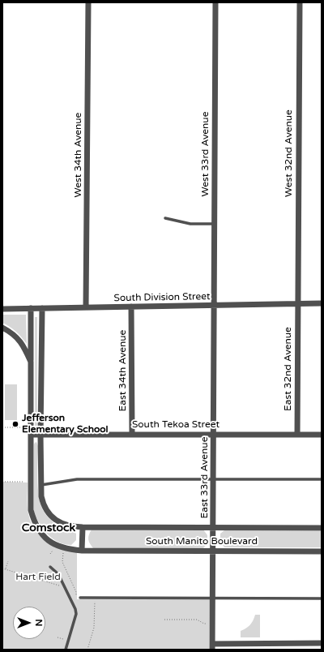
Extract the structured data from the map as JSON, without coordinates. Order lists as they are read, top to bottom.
{
  "streets": {
    "street": [
      "West 32nd Avenue",
      "West 33rd Avenue",
      "West 34th Avenue",
      "South Division Street",
      "East 32nd Avenue",
      "East 34th Avenue",
      "South Tekoa Street",
      "East 33rd Avenue",
      "South Manito Boulevard"
    ]
  },
  "crossings": [
    ["West 32nd Avenue", "South Division Street"],
    ["West 32nd Avenue", "East 32nd Avenue"],
    ["West 33rd Avenue", "South Division Street"],
    ["West 33rd Avenue", "East 33rd Avenue"],
    ["West 34th Avenue", "South Division Street"],
    ["South Division Street", "East 32nd Avenue"],
    ["South Division Street", "East 34th Avenue"],
    ["South Division Street", "East 33rd Avenue"],
    ["South Division Street", "South Manito Boulevard"],
    ["East 32nd Avenue", "South Tekoa Street"],
    ["East 34th Avenue", "South Tekoa Street"],
    ["South Tekoa Street", "East 33rd Avenue"],
    ["South Tekoa Street", "South Manito Boulevard"],
    ["East 33rd Avenue", "South Manito Boulevard"]
  ],
  "districts": ["Comstock"],
  "parks": ["Hart Field"],
  "places": ["Jefferson Elementary School"],
  "north": "right"
}
